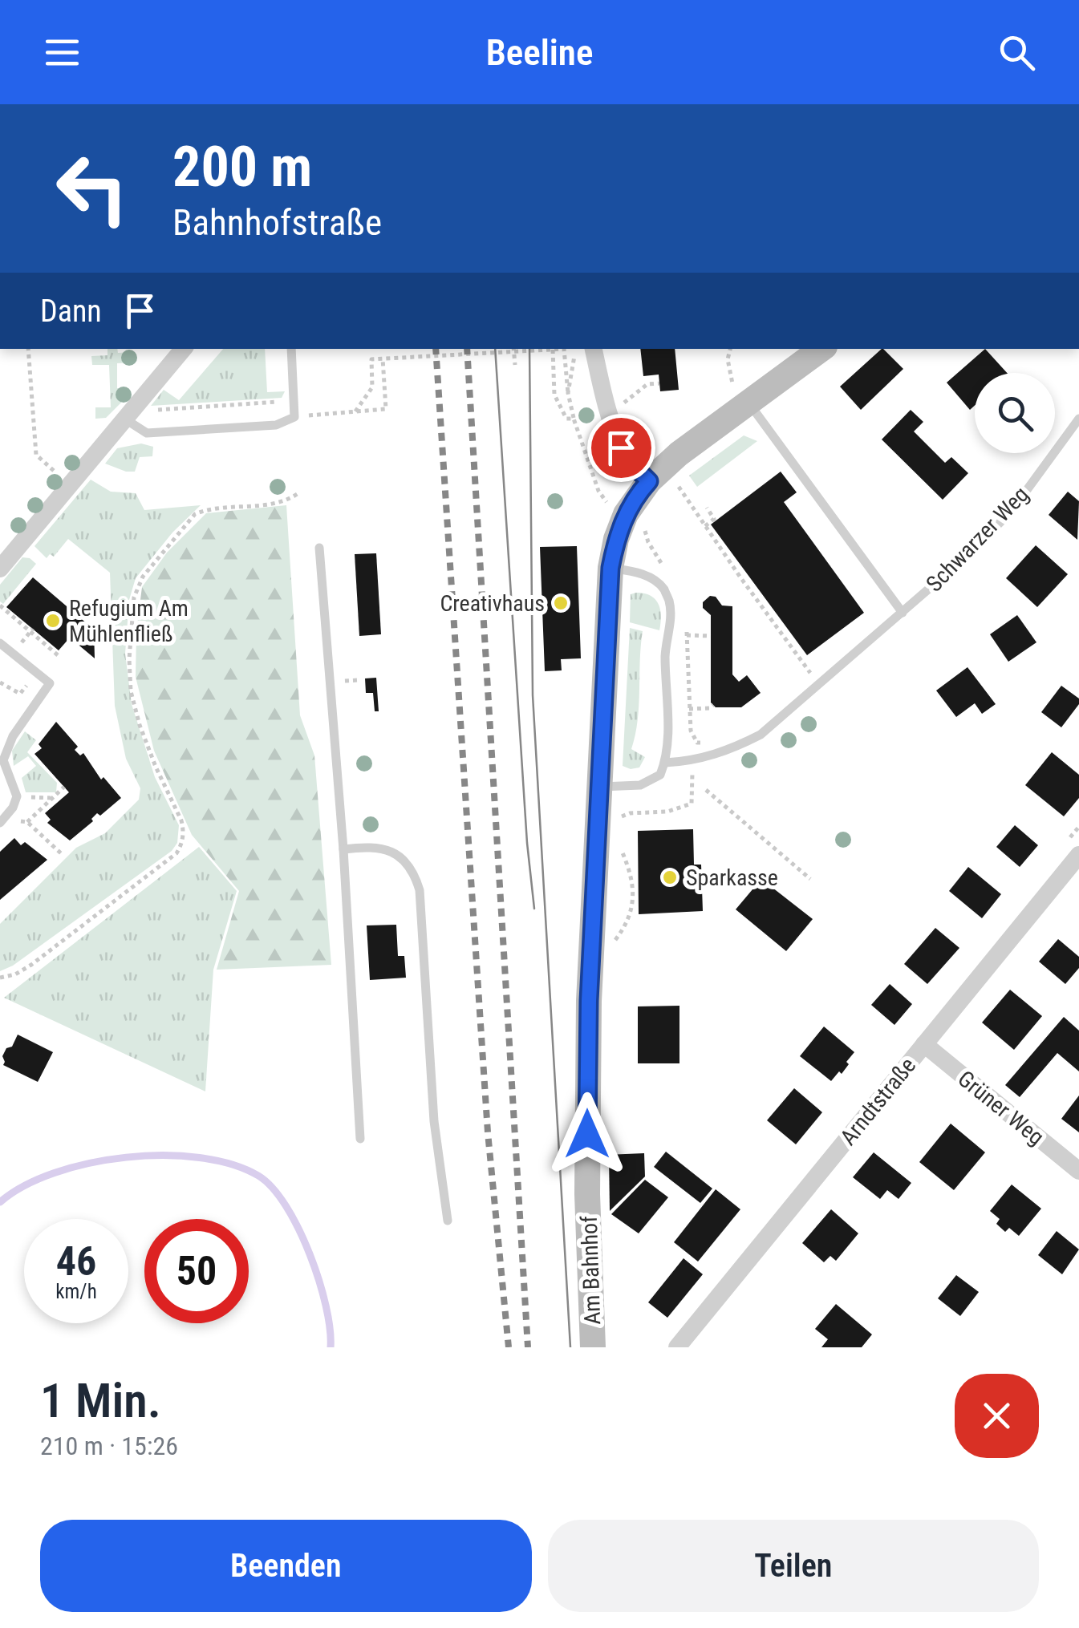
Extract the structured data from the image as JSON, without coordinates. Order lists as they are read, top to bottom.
{
  "streets": {
    "main road": ["Am Bahnhof"],
    "street": ["Arndtstraße", "Grüner Weg"],
    "lane": ["Schwarzer Weg"]
  },
  "crossings": [
    ["Arndtstraße", "Grüner Weg"]
  ],
  "places": ["Creativhaus", "Refugium Am Mühlenfließ", "Sparkasse"],
  "page": {
    "header": "Beeline",
    "turn": ["200 m", "Bahnhofstraße"],
    "then": "Dann",
    "speed": "46 km/h",
    "limit": "50",
    "heading": ["1 Min.", "210 m · 15:26"],
    "buttons": ["Beenden", "Teilen"]
  }
}
